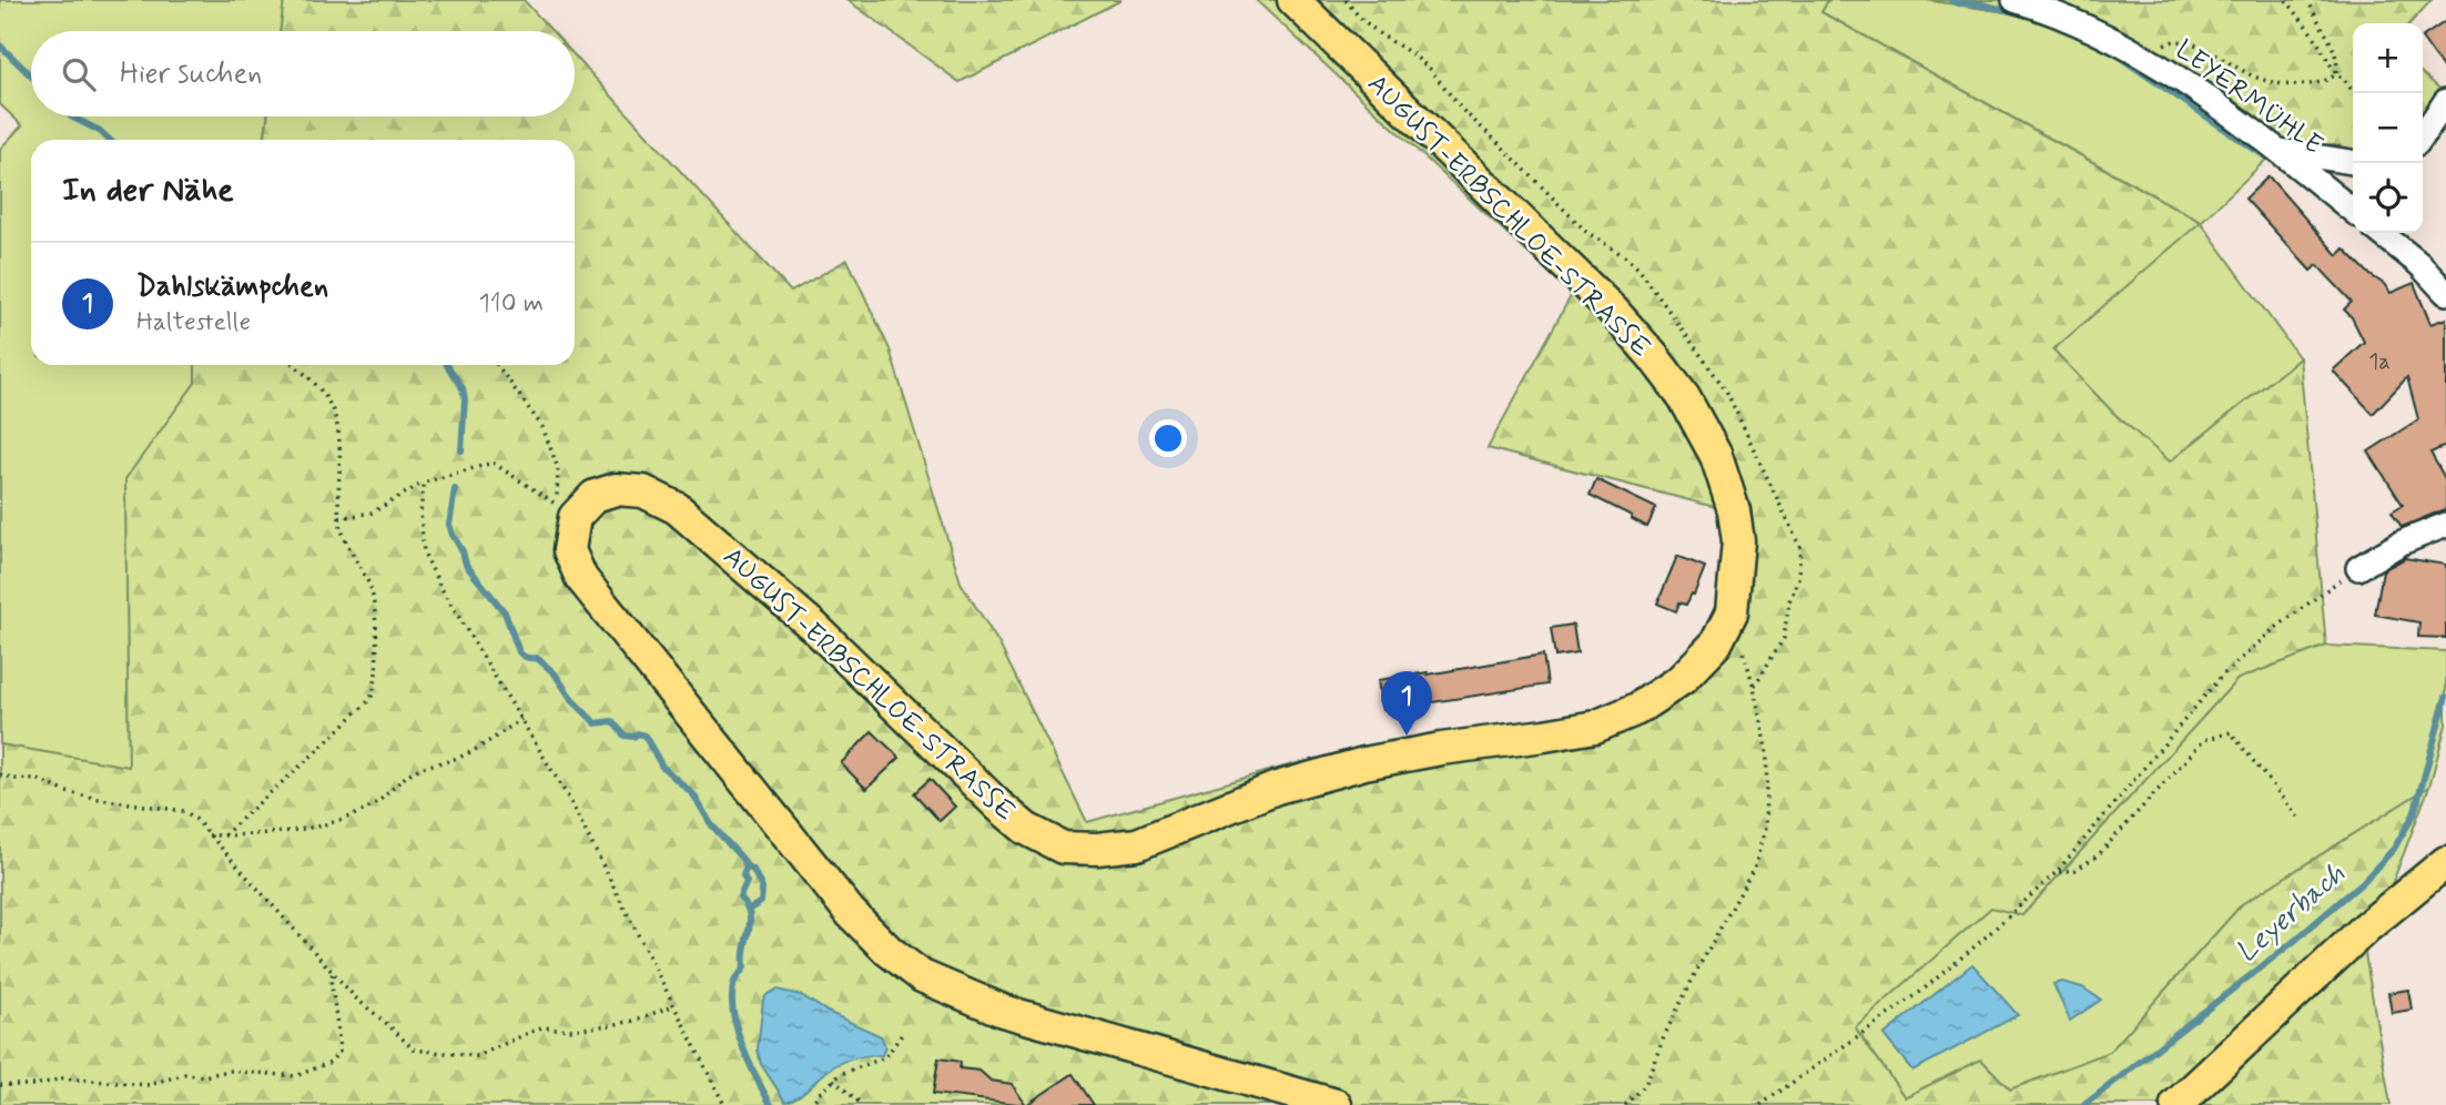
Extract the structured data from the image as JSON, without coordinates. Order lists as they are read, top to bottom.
{
  "streets": {
    "main road": ["AUGUST-ERBSCHLOE-STRASSE"],
    "street": ["LEYERMÜHLE"]
  },
  "water": ["Leyerbach"],
  "house_numbers": ["1a"],
  "page": {
    "map_buttons": ["+", "−"],
    "search": "Hier suchen",
    "heading": "In der Nähe",
    "list": [
      {
        "mark": "1",
        "name": "Dahlskämpchen",
        "note": "Haltestelle",
        "value": "110 m"
      }
    ],
    "pins": "1"
  }
}
